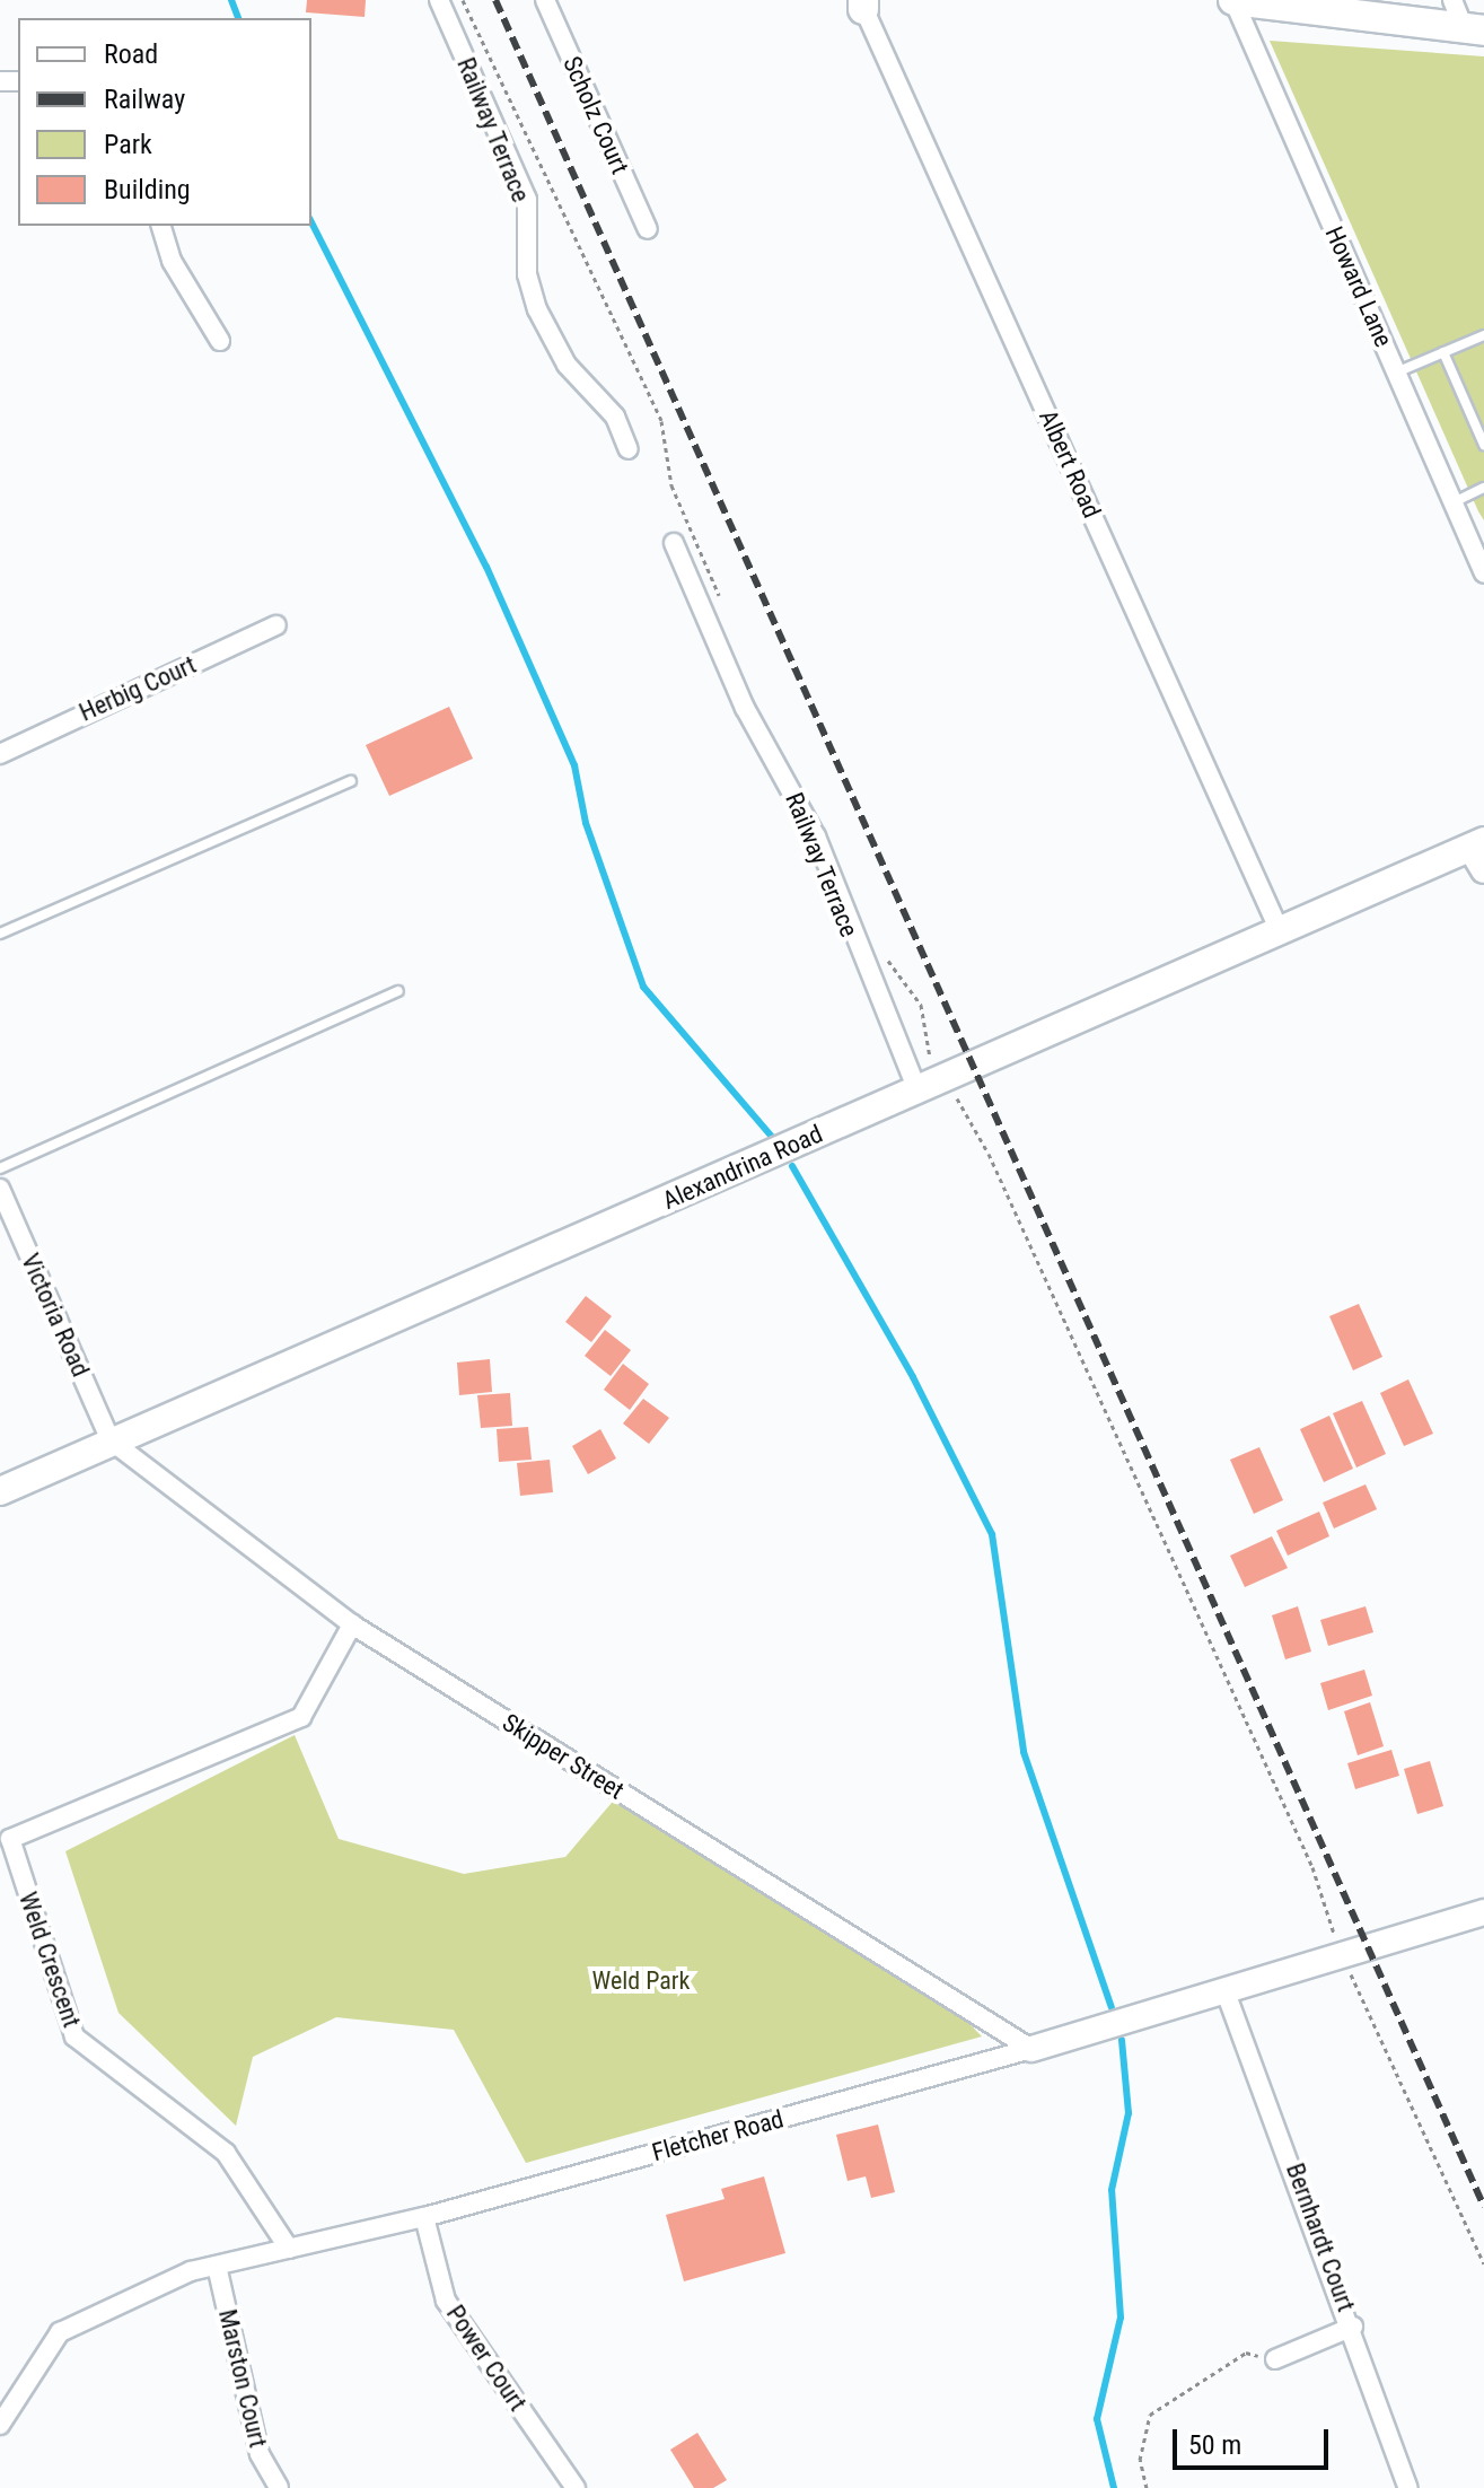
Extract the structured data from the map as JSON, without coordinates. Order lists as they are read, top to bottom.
{
  "streets": {
    "main road": ["Alexandrina Road"],
    "street": [
      "Scholz Court",
      "Railway Terrace",
      "Howard Lane",
      "Albert Road",
      "Herbig Court",
      "Victoria Road",
      "Skipper Street",
      "Weld Crescent",
      "Fletcher Road",
      "Bernhardt Court",
      "Power Court",
      "Marston Court"
    ]
  },
  "crossings": [
    ["Railway Terrace", "Alexandrina Road"],
    ["Albert Road", "Alexandrina Road"],
    ["Alexandrina Road", "Victoria Road"],
    ["Alexandrina Road", "Skipper Street"],
    ["Victoria Road", "Skipper Street"],
    ["Skipper Street", "Weld Crescent"],
    ["Skipper Street", "Fletcher Road"],
    ["Weld Crescent", "Fletcher Road"],
    ["Fletcher Road", "Bernhardt Court"],
    ["Fletcher Road", "Power Court"],
    ["Fletcher Road", "Marston Court"]
  ],
  "parks": ["Weld Park"],
  "legend": [
    "Road",
    "Railway",
    "Park",
    "Building"
  ],
  "scale_bar": "50 m"
}
